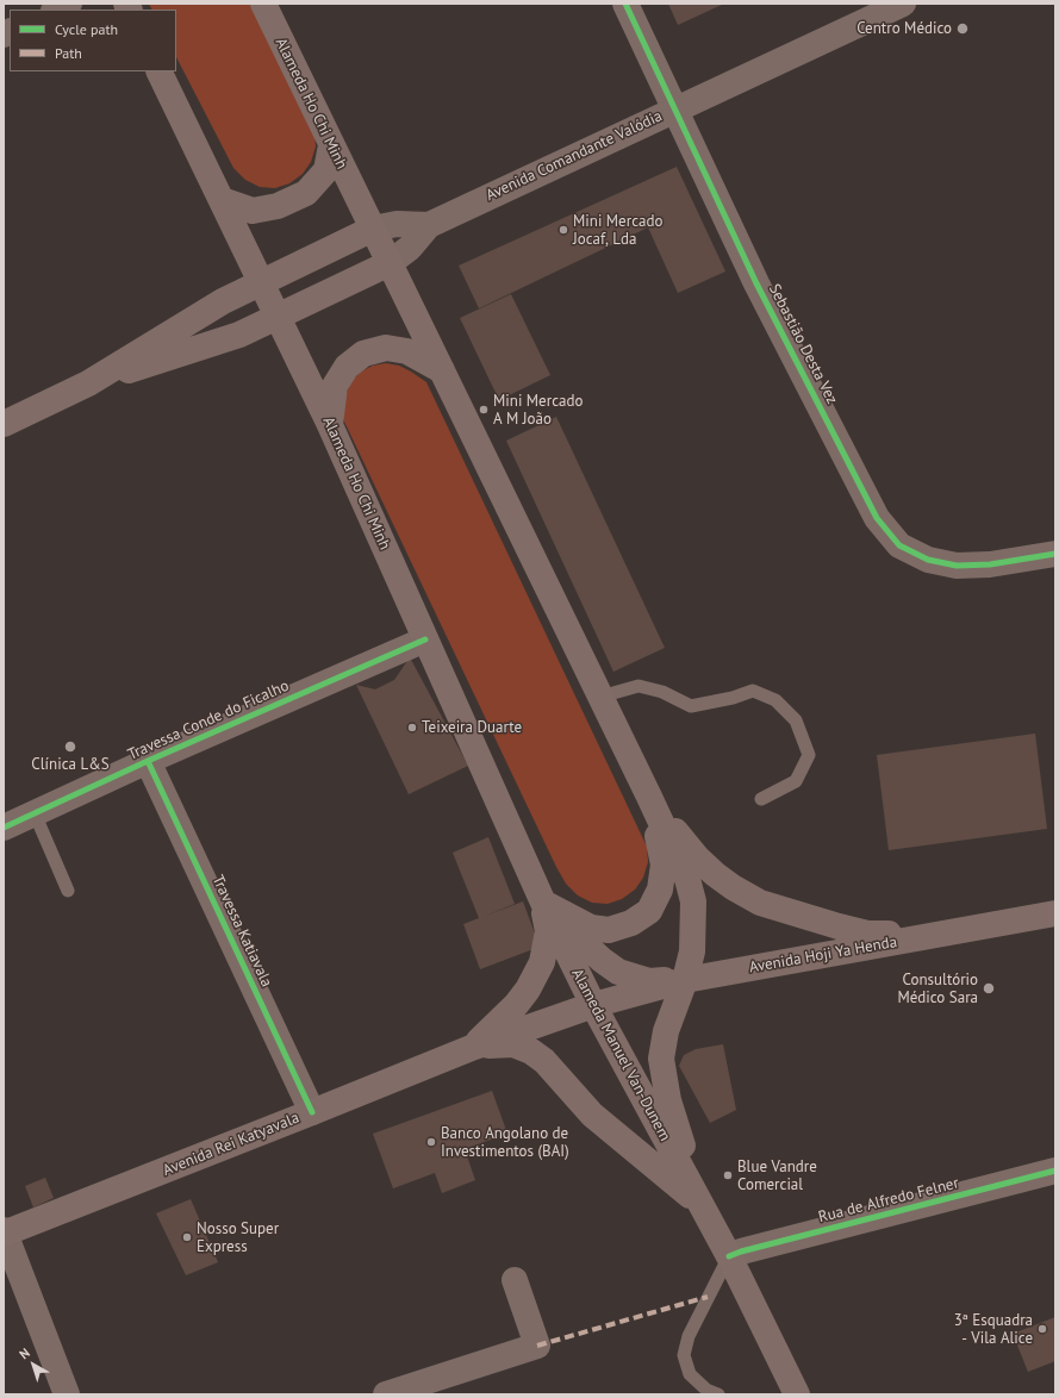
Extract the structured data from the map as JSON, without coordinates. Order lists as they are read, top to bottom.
{
  "streets": {
    "main road": [
      "Alameda Ho Chi Minh",
      "Avenida Comandante Valódia",
      "Avenida Hoji Ya Henda",
      "Alameda Manuel Van-Dunem",
      "Avenida Rei Katyavala"
    ],
    "street": [
      "Sebastião Desta Vez",
      "Travessa Conde do Ficalho",
      "Travessa Katiavala",
      "Rua de Alfredo Felner"
    ]
  },
  "crossings": [
    ["Alameda Ho Chi Minh", "Avenida Comandante Valódia"],
    ["Alameda Ho Chi Minh", "Travessa Conde do Ficalho"],
    ["Alameda Ho Chi Minh", "Alameda Manuel Van-Dunem"],
    ["Avenida Comandante Valódia", "Sebastião Desta Vez"],
    ["Travessa Conde do Ficalho", "Travessa Katiavala"],
    ["Travessa Katiavala", "Avenida Rei Katyavala"],
    ["Avenida Hoji Ya Henda", "Alameda Manuel Van-Dunem"],
    ["Avenida Hoji Ya Henda", "Avenida Rei Katyavala"],
    ["Alameda Manuel Van-Dunem", "Avenida Rei Katyavala"]
  ],
  "places": [
    "Centro Médico",
    "Mini Mercado Jocaf, Lda",
    "Mini Mercado A M João",
    "Teixeira Duarte",
    "Clínica L&S",
    "Consultório Médico Sara",
    "Banco Angolano de Investimentos (BAI)",
    "Blue Vandre Comercial",
    "Nosso Super Express",
    "3ª Esquadra - Vila Alice"
  ],
  "legend": ["Cycle path", "Path"],
  "north": "top left"
}
